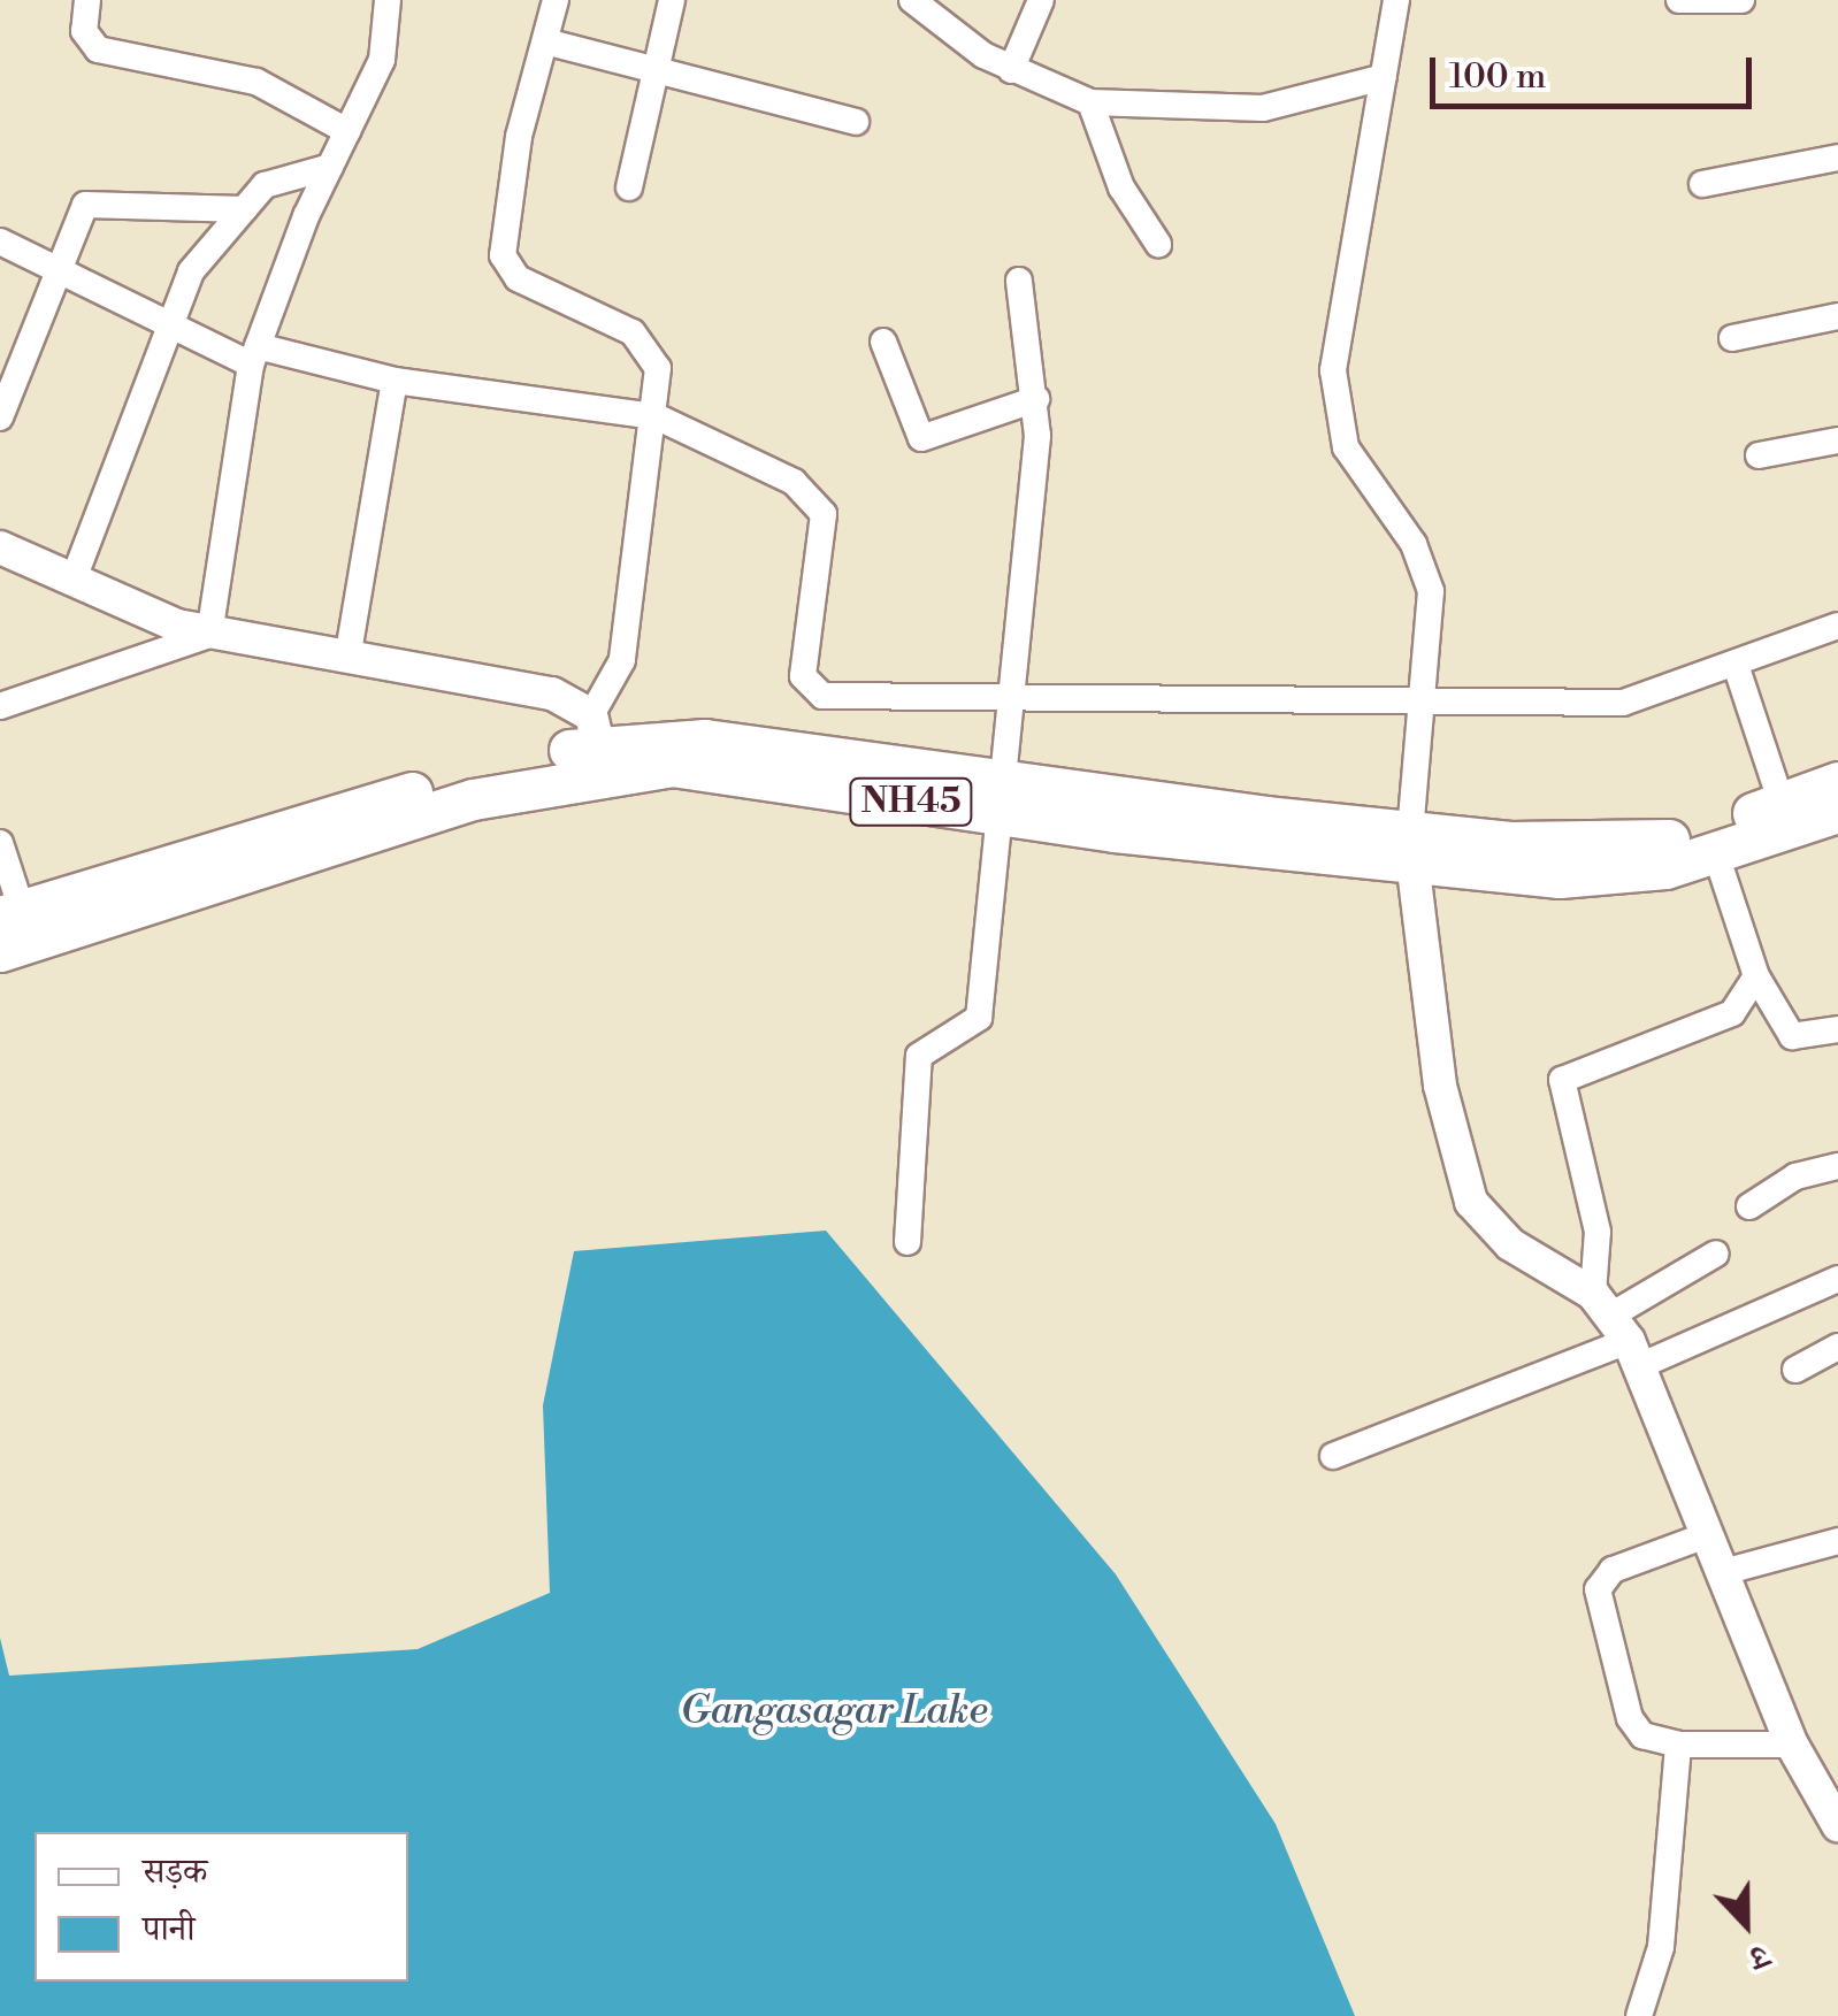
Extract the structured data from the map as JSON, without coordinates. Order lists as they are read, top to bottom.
{
  "streets": {
    "highway": ["NH45"]
  },
  "water": ["Gangasagar Lake"],
  "legend": ["सड़क", "पानी"],
  "scale_bar": "100 m",
  "north": "bottom"
}
